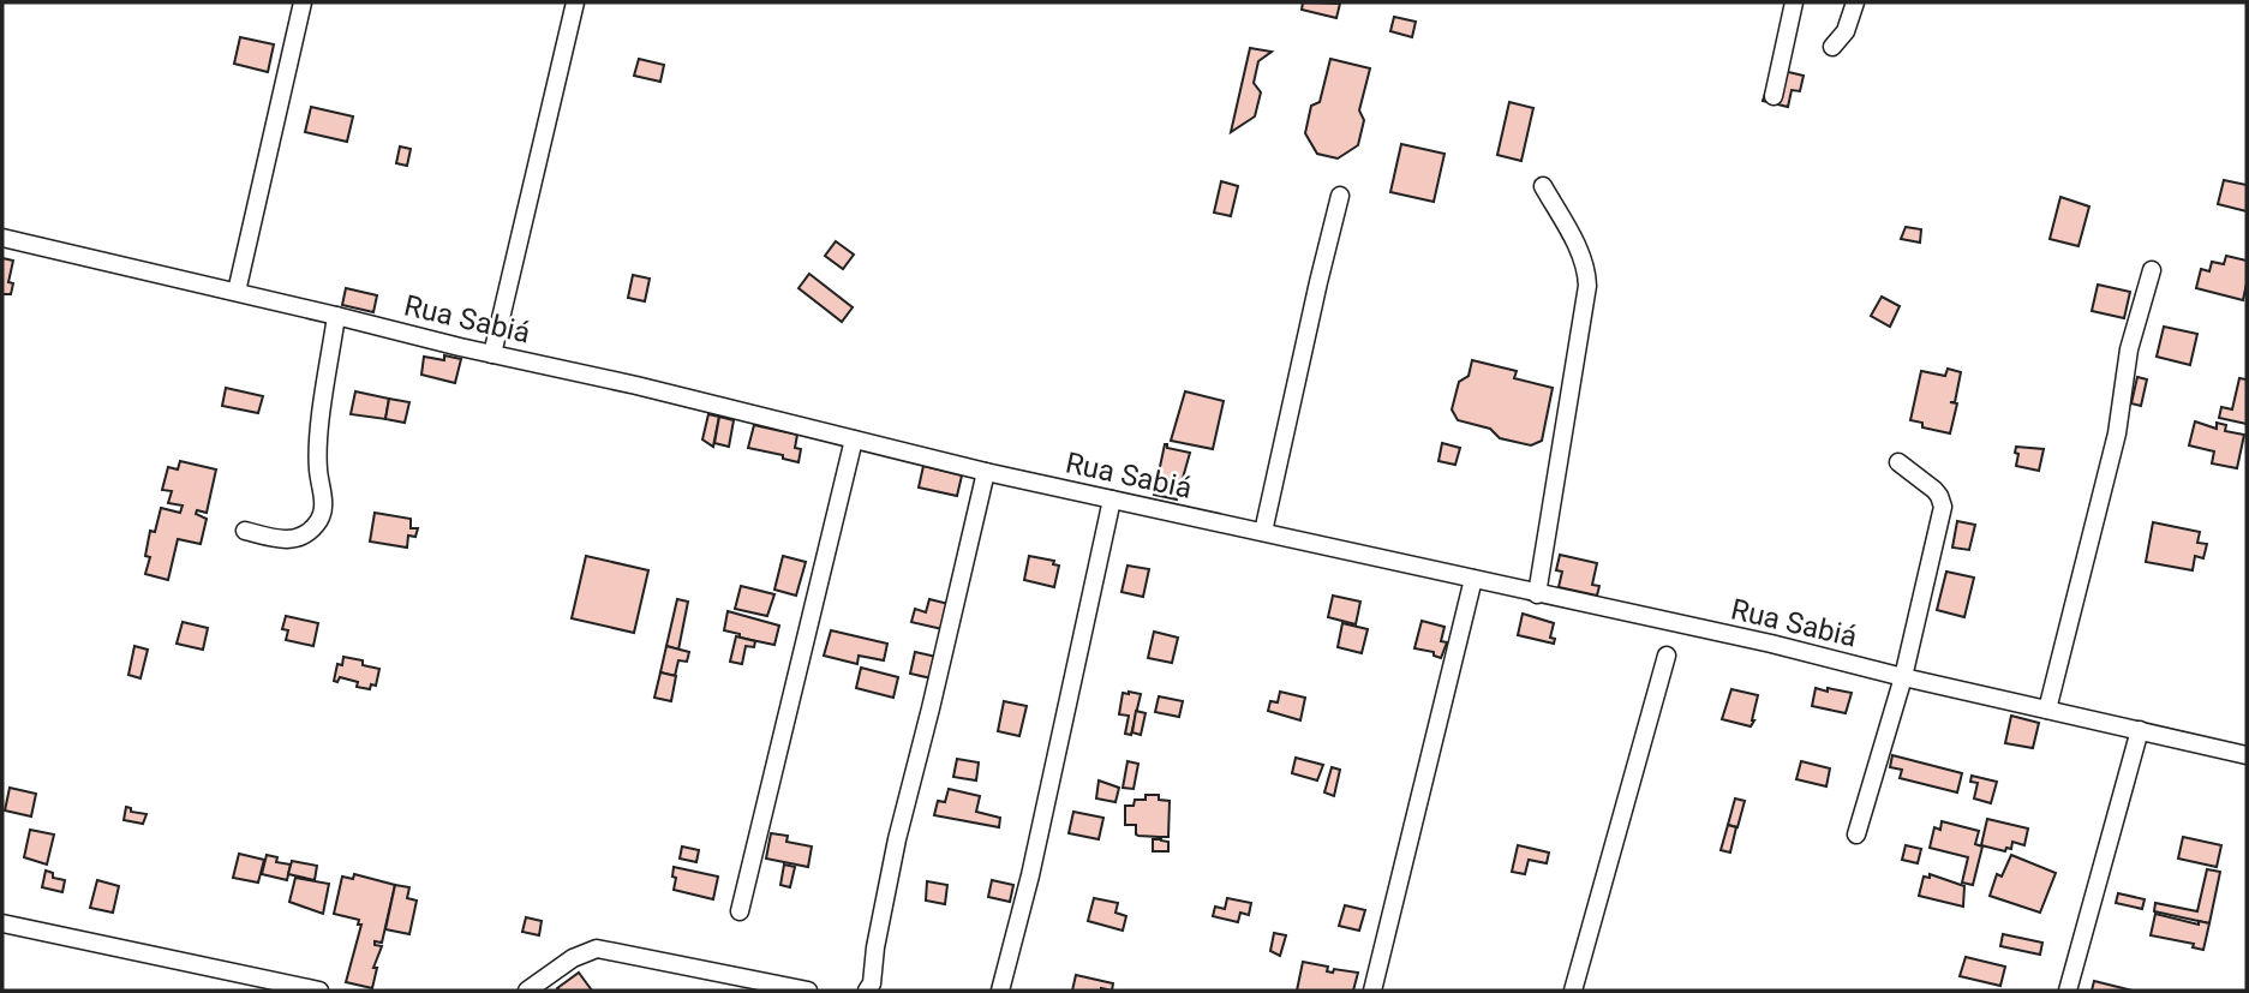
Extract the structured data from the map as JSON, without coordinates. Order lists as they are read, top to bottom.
{
  "streets": {
    "street": ["Rua Sabiá"]
  }
}
